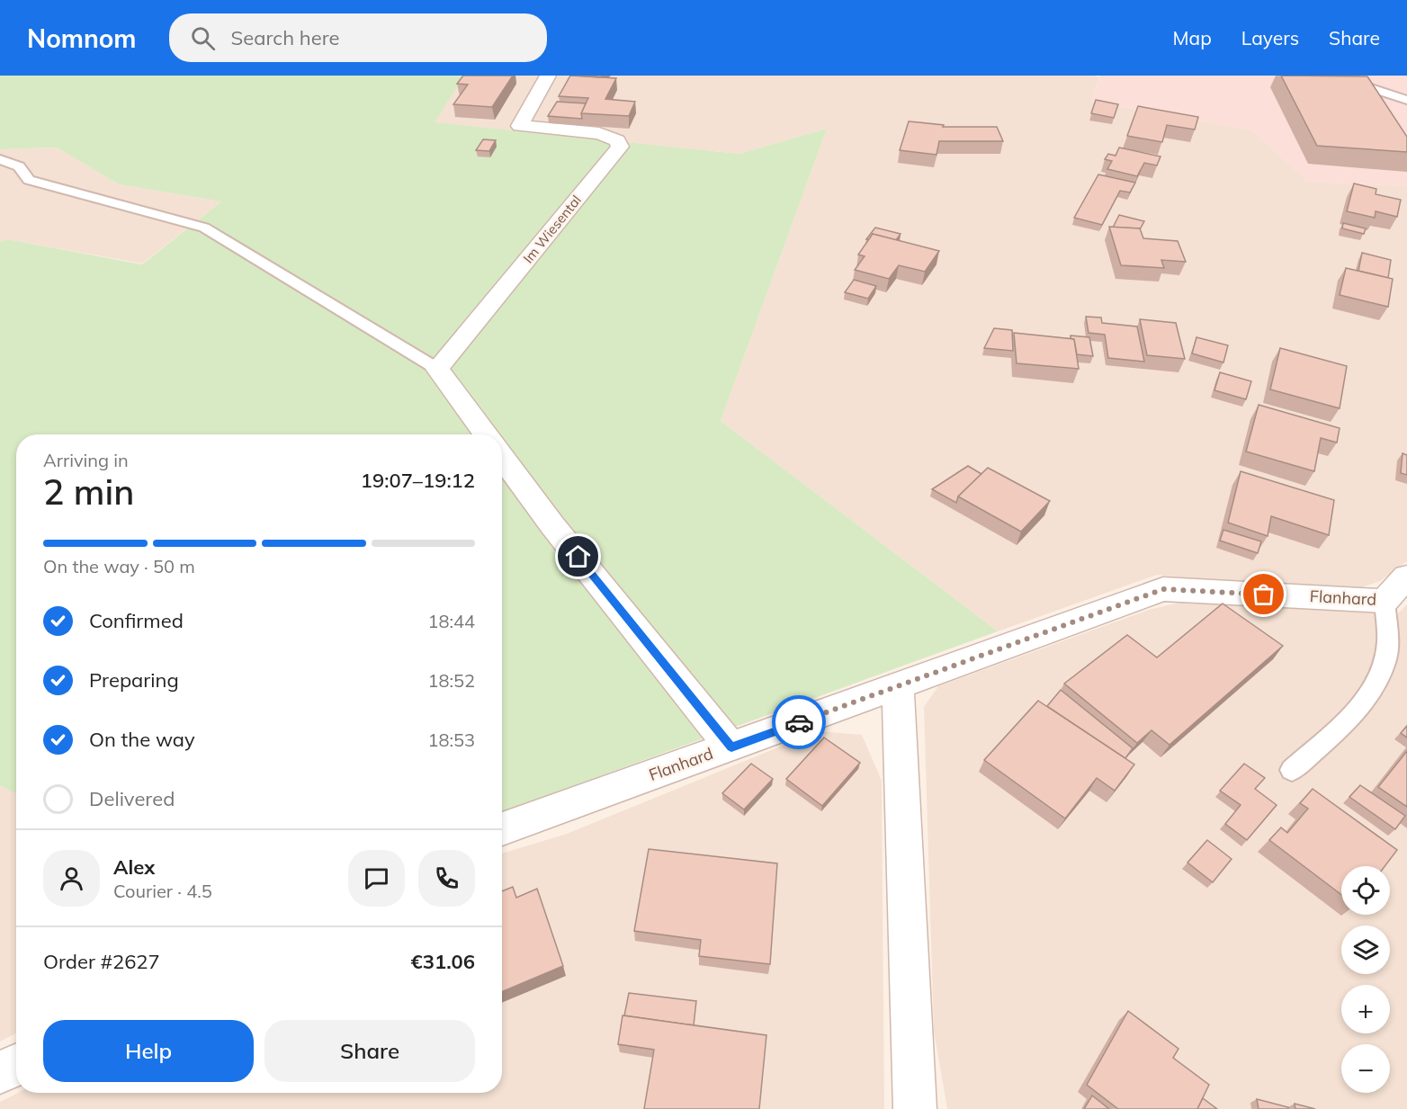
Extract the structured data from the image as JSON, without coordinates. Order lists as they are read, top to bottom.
{
  "streets": {
    "street": ["Im Wiesental", "Flanhard"]
  },
  "page": {
    "header": "Nomnom",
    "search": "Search here",
    "nav": ["Map", "Layers", "Share"],
    "heading": ["2 min", "Arriving in", "19:07–19:12"],
    "panel": [
      "Alex",
      "Courier · 4.5",
      "Order #2627",
      "€31.06"
    ],
    "bar": "On the way · 50 m",
    "list": [
      ["Confirmed", "18:44"],
      ["Preparing", "18:52"],
      ["On the way", "18:53"],
      "Delivered"
    ],
    "map_buttons": ["+", "−"],
    "buttons": ["Help", "Share"]
  }
}
